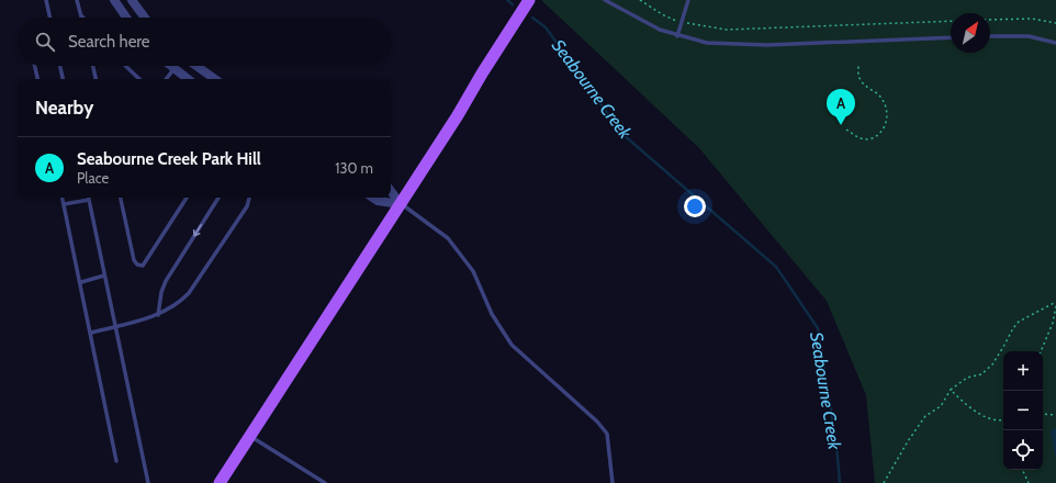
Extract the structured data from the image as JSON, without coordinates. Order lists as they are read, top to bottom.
{
  "water": ["Seabourne Creek"],
  "north": "top right",
  "page": {
    "search": "Search here",
    "heading": "Nearby",
    "pins": "A",
    "list": [
      {
        "mark": "A",
        "name": "Seabourne Creek Park Hill",
        "note": "Place",
        "value": "130 m"
      }
    ],
    "map_buttons": ["+", "−"]
  }
}
